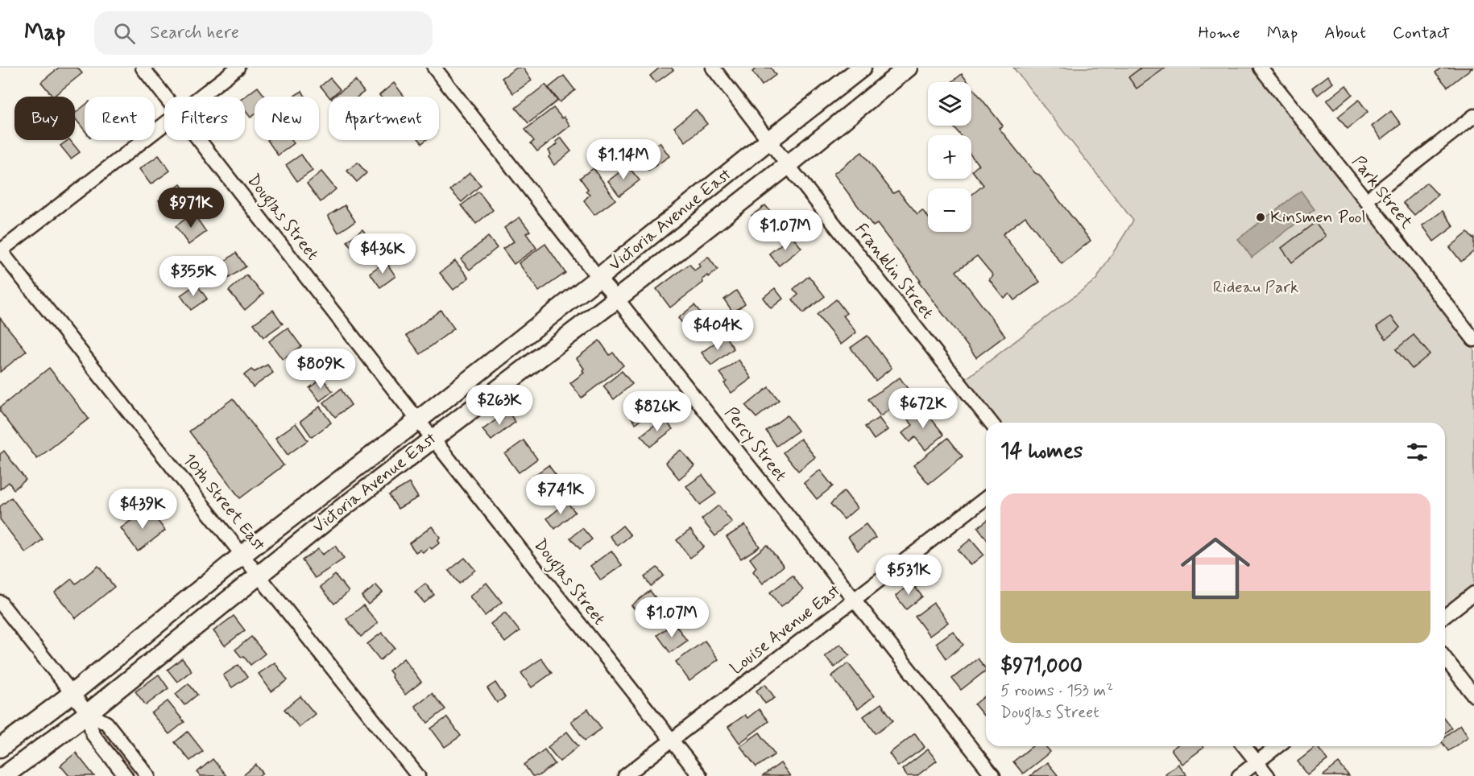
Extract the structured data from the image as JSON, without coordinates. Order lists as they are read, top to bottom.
{
  "streets": {
    "main road": ["Victoria Avenue East"],
    "street": [
      "Park Street",
      "Douglas Street",
      "Franklin Street",
      "Percy Street",
      "10th Street East",
      "Louise Avenue East"
    ]
  },
  "crossings": [
    ["Douglas Street", "Victoria Avenue East"],
    ["Douglas Street", "Louise Avenue East"],
    ["Victoria Avenue East", "Franklin Street"],
    ["Victoria Avenue East", "Percy Street"],
    ["Victoria Avenue East", "10th Street East"],
    ["Percy Street", "Louise Avenue East"]
  ],
  "parks": ["Rideau Park"],
  "places": ["Kinsmen Pool"],
  "page": {
    "header": "Map",
    "search": "Search here",
    "nav": [
      "Home",
      "Map",
      "About",
      "Contact"
    ],
    "map_buttons": ["+", "−"],
    "chip": [
      "Buy",
      "Rent",
      "Filters",
      "New",
      "Apartment"
    ],
    "price": [
      "$1.14M",
      "$971K",
      "$1.07M",
      "$436K",
      "$355K",
      "$404K",
      "$809K",
      "$263K",
      "$672K",
      "$826K",
      "$741K",
      "$439K",
      "$531K",
      "$1.07M"
    ],
    "heading": "14 homes",
    "list": [
      {
        "name": "$971,000",
        "note": "5 rooms · 153 m² · Douglas Street"
      }
    ]
  }
}
